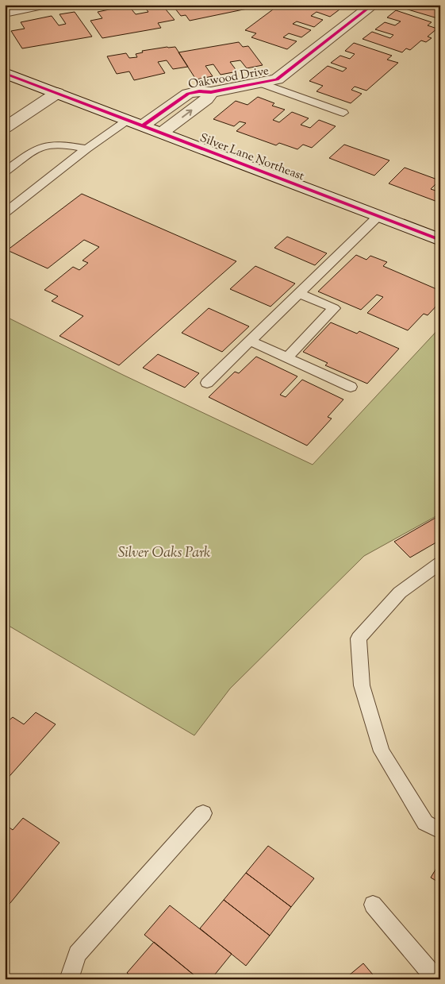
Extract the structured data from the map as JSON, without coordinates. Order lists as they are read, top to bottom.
{
  "streets": {
    "street": ["Oakwood Drive", "Silver Lane Northeast"]
  },
  "crossings": [
    ["Oakwood Drive", "Silver Lane Northeast"]
  ],
  "parks": ["Silver Oaks Park"]
}
